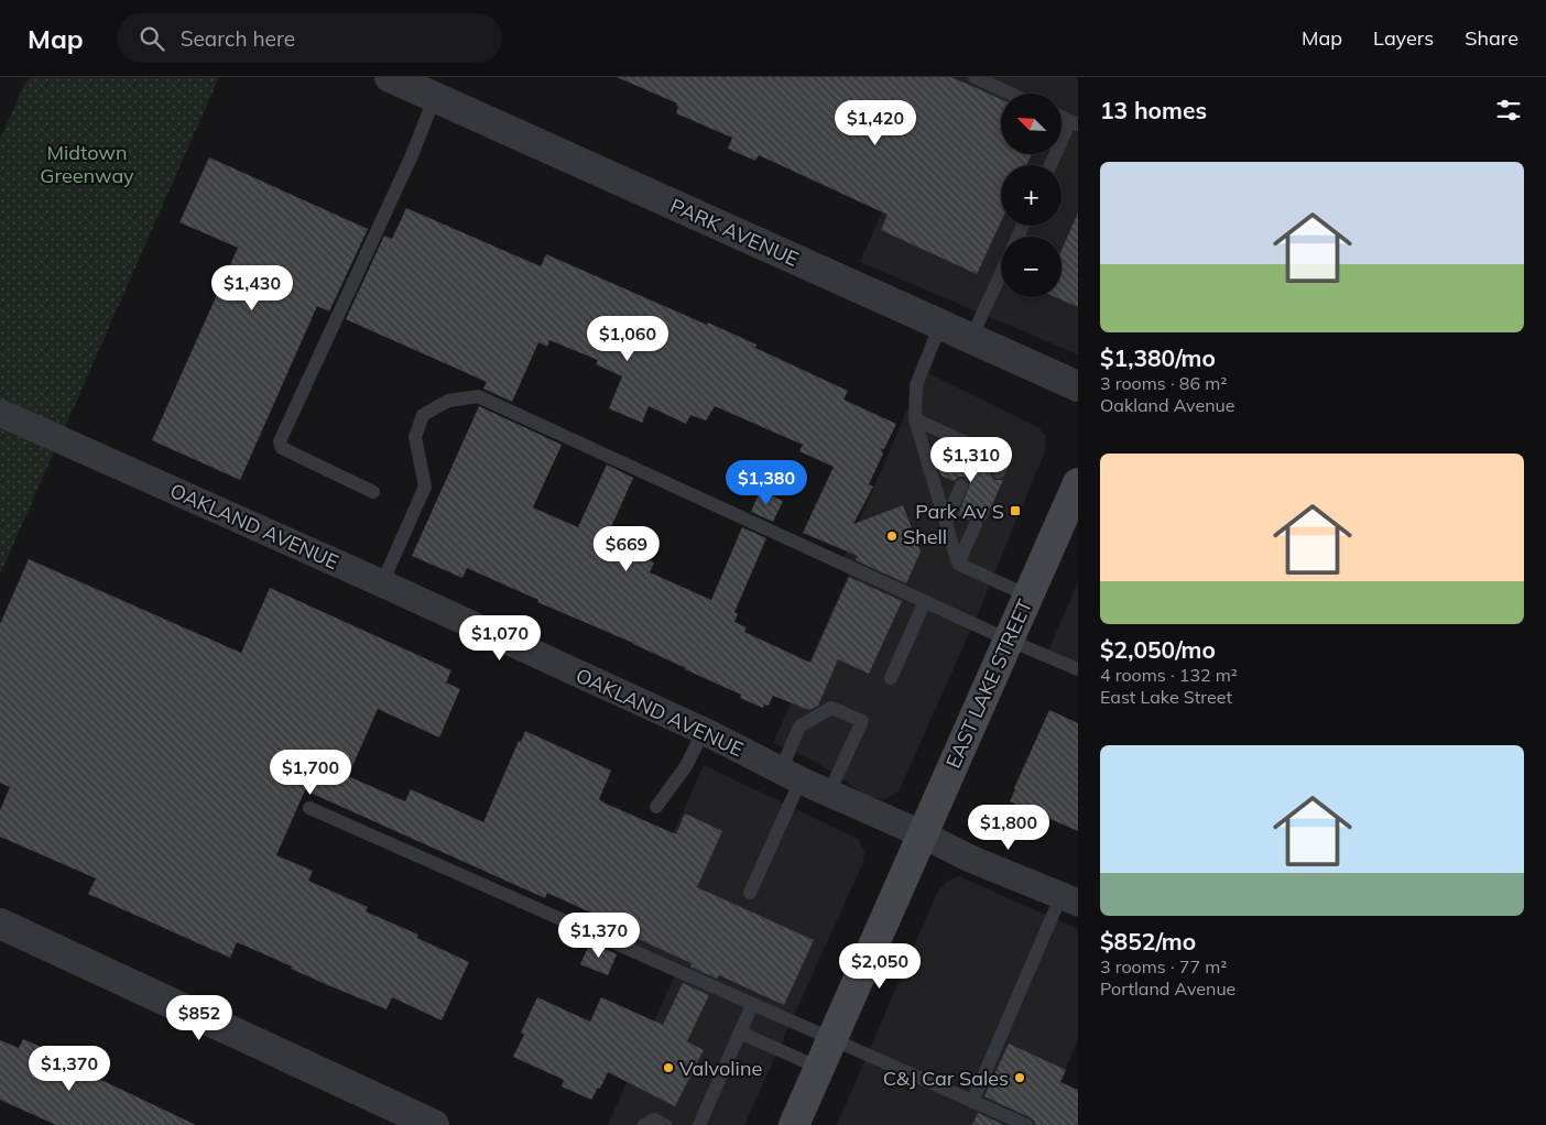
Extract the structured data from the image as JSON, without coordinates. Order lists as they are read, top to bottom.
{
  "streets": {
    "main road": ["EAST LAKE STREET"],
    "street": ["PARK AVENUE", "OAKLAND AVENUE"]
  },
  "crossings": [
    ["OAKLAND AVENUE", "EAST LAKE STREET"]
  ],
  "parks": ["Midtown Greenway"],
  "places": {
    "transit": ["Park Av S"],
    "other": ["Shell", "Valvoline", "C&J Car Sales"]
  },
  "north": "top left",
  "page": {
    "header": "Map",
    "search": "Search here",
    "nav": ["Map", "Layers", "Share"],
    "heading": "13 homes",
    "map_buttons": ["+", "−"],
    "price": [
      "$1,420",
      "$1,430",
      "$1,060",
      "$1,310",
      "$1,380",
      "$669",
      "$1,070",
      "$1,700",
      "$1,800",
      "$1,370",
      "$2,050",
      "$852",
      "$1,370"
    ],
    "list": [
      {
        "name": "$1,380/mo",
        "note": "3 rooms · 86 m² · Oakland Avenue"
      },
      {
        "name": "$2,050/mo",
        "note": "4 rooms · 132 m² · East Lake Street"
      },
      {
        "name": "$852/mo",
        "note": "3 rooms · 77 m² · Portland Avenue"
      }
    ]
  }
}
